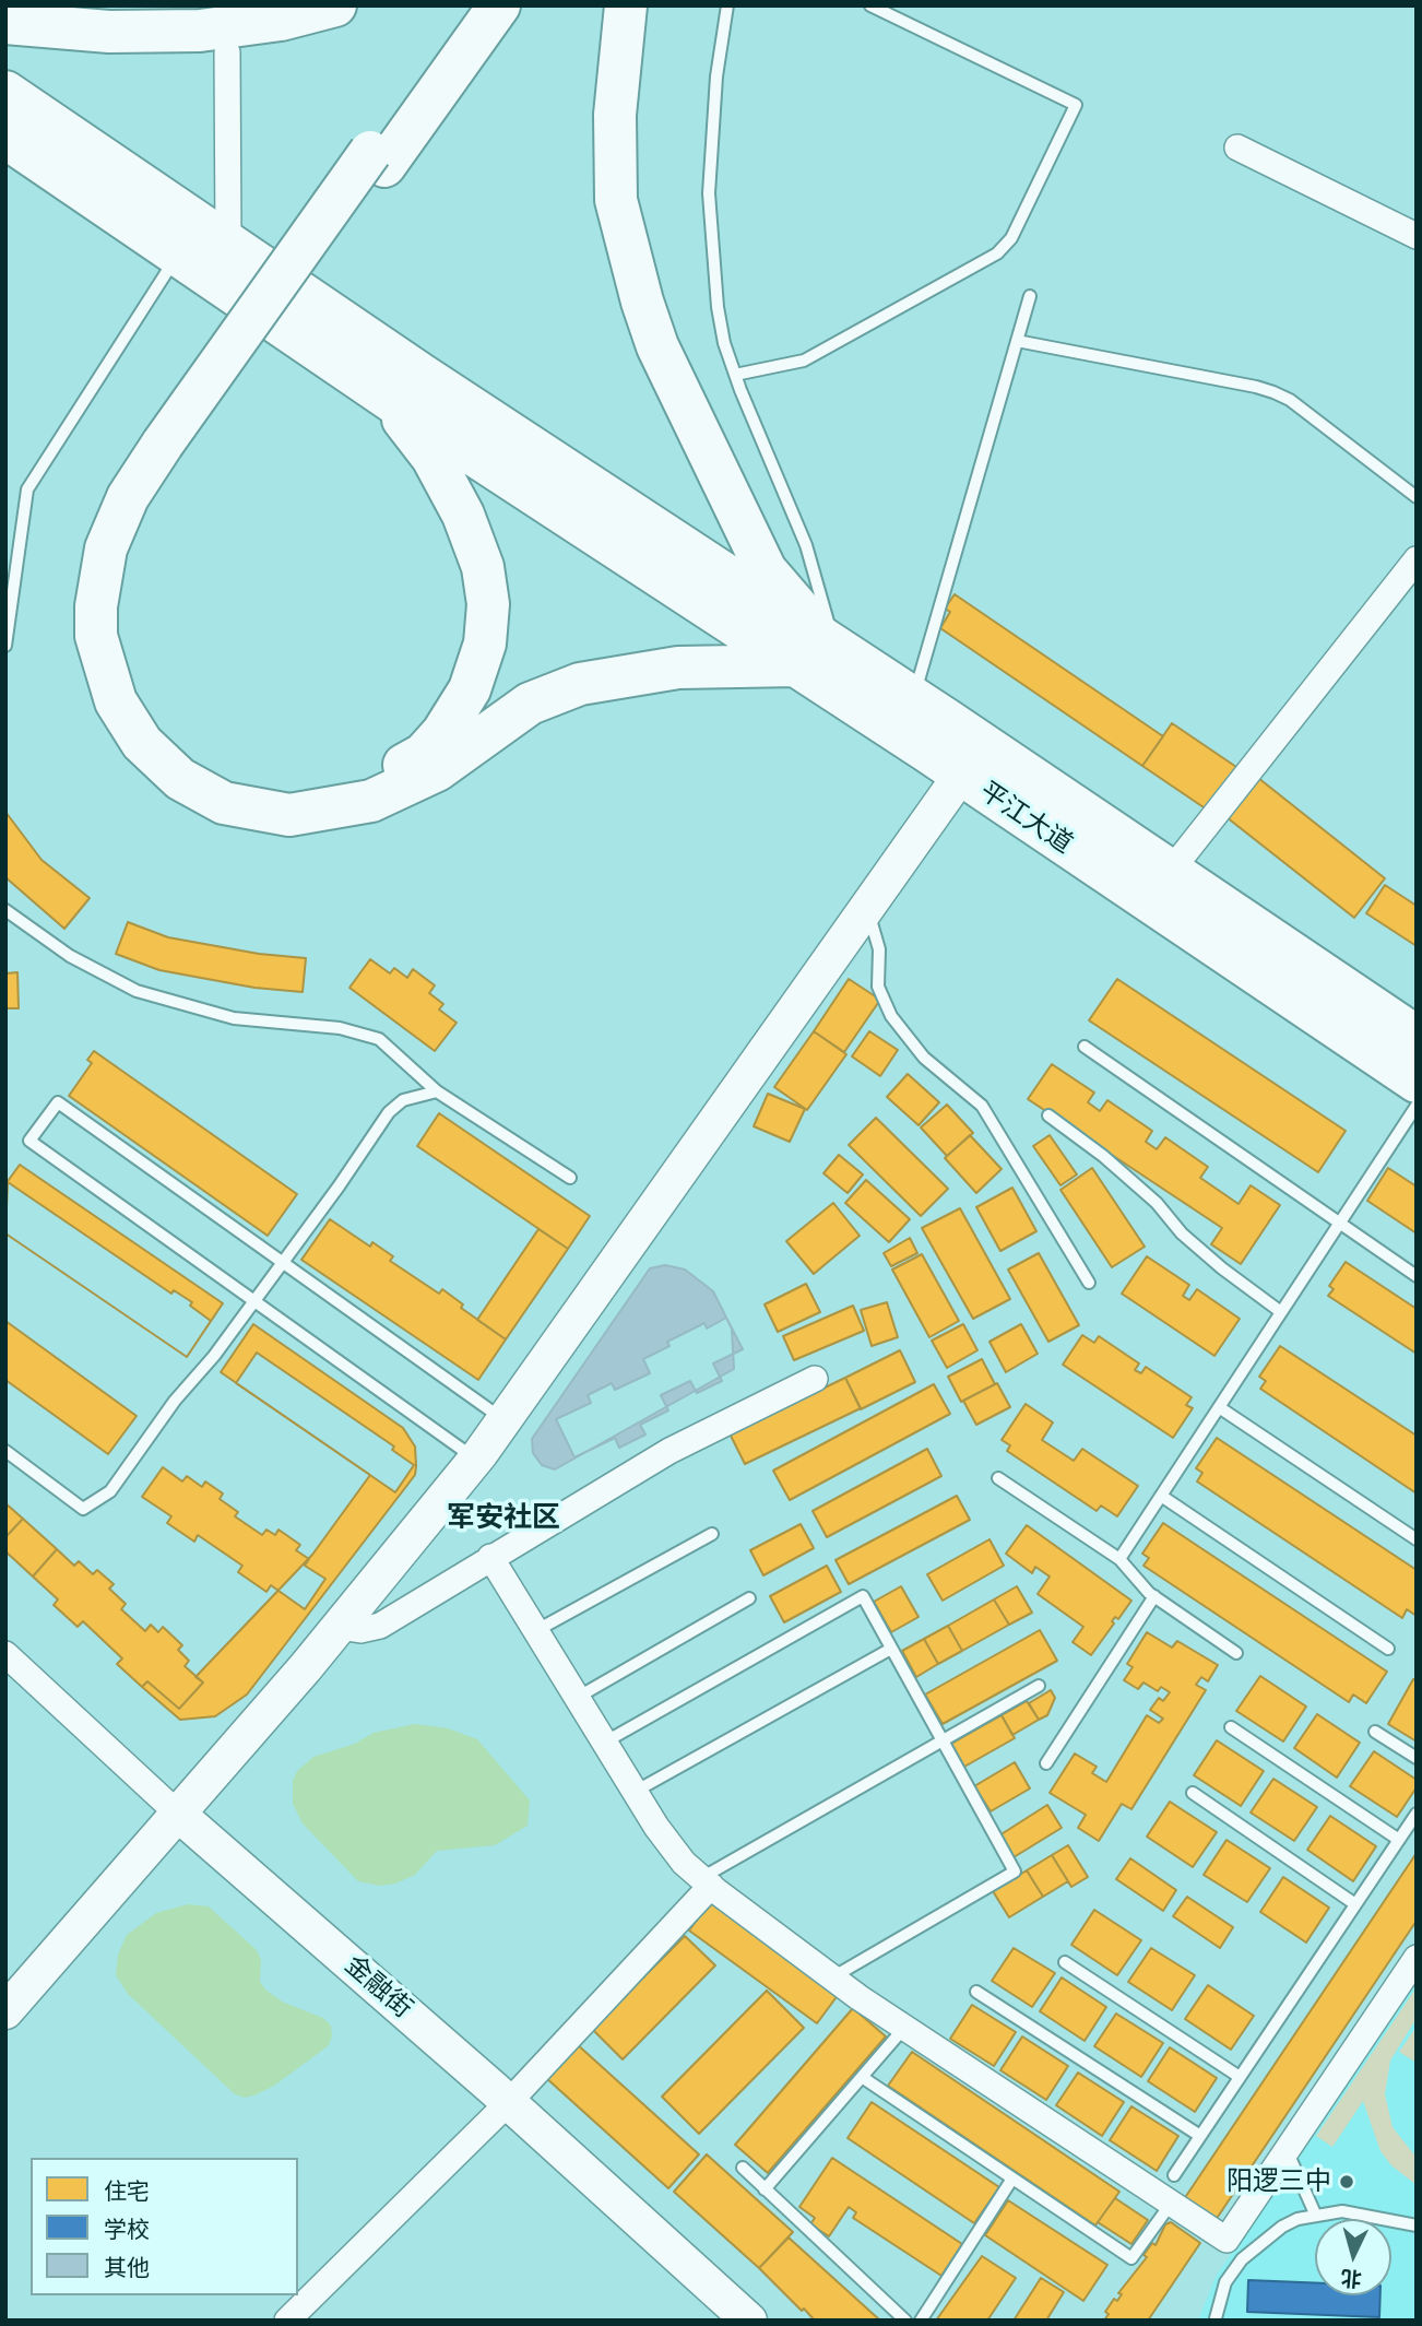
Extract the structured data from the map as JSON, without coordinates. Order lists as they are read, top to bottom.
{
  "streets": {
    "highway": ["平江大道"],
    "street": ["金融街"]
  },
  "districts": ["军安社区"],
  "places": ["阳逻三中"],
  "legend": ["住宅", "学校", "其他"],
  "north": "bottom"
}
